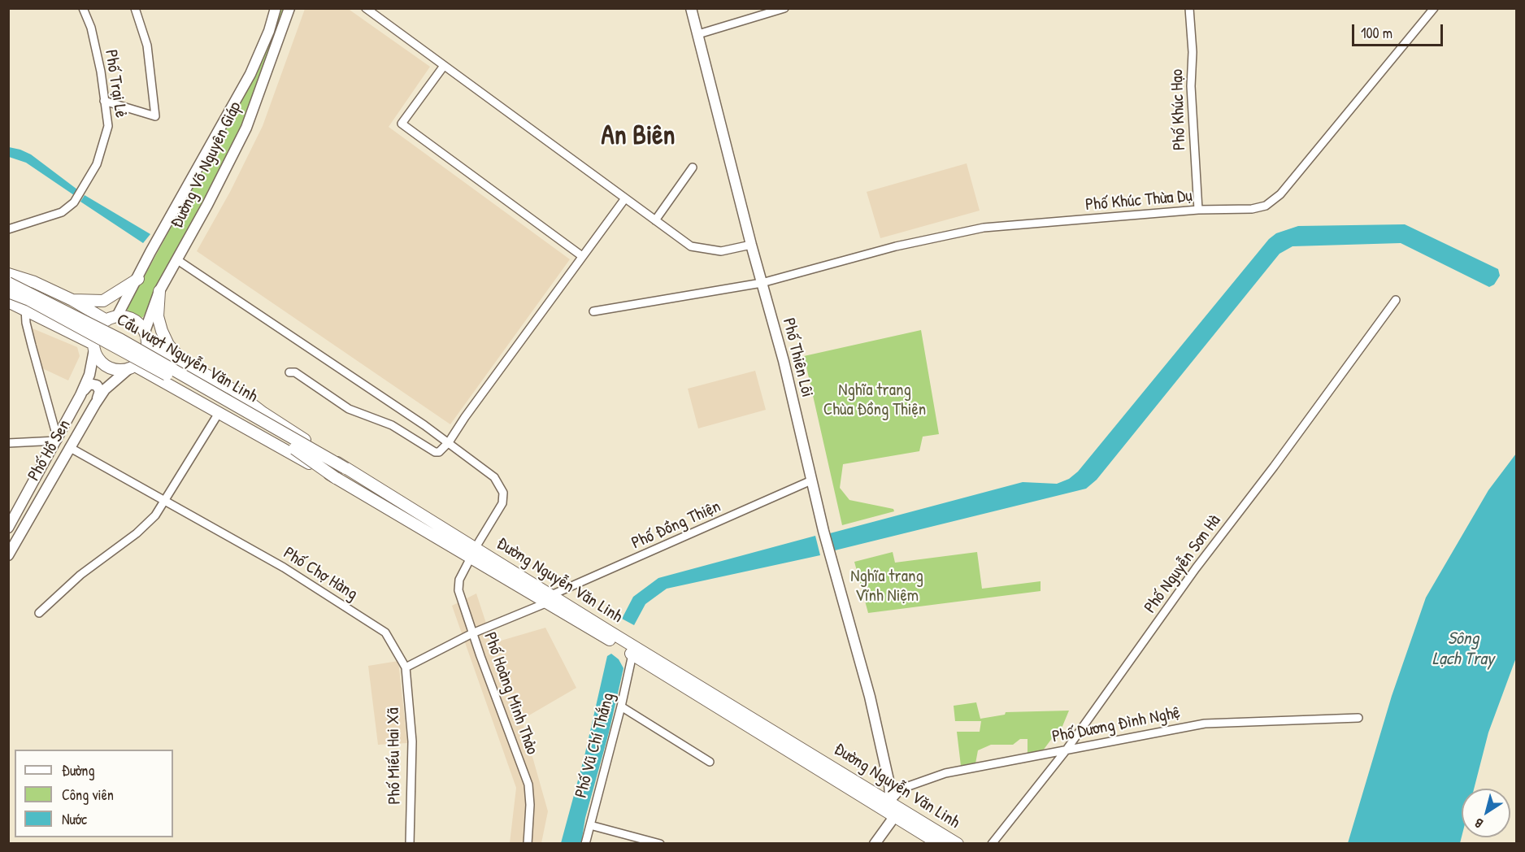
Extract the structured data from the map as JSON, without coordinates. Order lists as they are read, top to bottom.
{
  "streets": {
    "highway": ["Cầu vượt Nguyễn Văn Linh", "Đường Nguyễn Văn Linh"],
    "main road": ["Đường Võ Nguyên Giáp", "Phố Thiên Lôi", "Phố Hồ Sen"],
    "street": [
      "Phố Trại Lẻ",
      "Phố Khúc Hạo",
      "Phố Khúc Thừa Dụ",
      "Phố Đồng Thiện",
      "Phố Nguyễn Sơn Hà",
      "Phố Chợ Hàng",
      "Phố Hoàng Minh Thảo",
      "Phố Dương Đình Nghệ",
      "Phố Vũ Chí Thắng",
      "Phố Miếu Hai Xã"
    ]
  },
  "crossings": [
    ["Phố Khúc Hạo", "Phố Khúc Thừa Dụ"],
    ["Đường Võ Nguyên Giáp", "Phố Hồ Sen"],
    ["Đường Võ Nguyên Giáp", "Đường Nguyễn Văn Linh"],
    ["Đường Võ Nguyên Giáp", "Phố Hoàng Minh Thảo"],
    ["Phố Khúc Thừa Dụ", "Phố Thiên Lôi"],
    ["Phố Thiên Lôi", "Phố Đồng Thiện"],
    ["Phố Thiên Lôi", "Đường Nguyễn Văn Linh"],
    ["Phố Thiên Lôi", "Phố Dương Đình Nghệ"],
    ["Cầu vượt Nguyễn Văn Linh", "Đường Nguyễn Văn Linh"],
    ["Phố Hồ Sen", "Phố Chợ Hàng"],
    ["Phố Hồ Sen", "Đường Nguyễn Văn Linh"],
    ["Phố Đồng Thiện", "Đường Nguyễn Văn Linh"],
    ["Phố Nguyễn Sơn Hà", "Phố Dương Đình Nghệ"],
    ["Phố Chợ Hàng", "Phố Miếu Hai Xã"],
    ["Đường Nguyễn Văn Linh", "Phố Hoàng Minh Thảo"],
    ["Đường Nguyễn Văn Linh", "Phố Dương Đình Nghệ"],
    ["Đường Nguyễn Văn Linh", "Phố Vũ Chí Thắng"]
  ],
  "districts": ["An Biên"],
  "water": ["Sông Lạch Tray"],
  "parks": ["Nghĩa trang Chùa Đồng Thiện", "Nghĩa trang Vĩnh Niệm"],
  "legend": ["Đường", "Công viên", "Nước"],
  "scale_bar": "100 m",
  "north": "bottom left"
}
